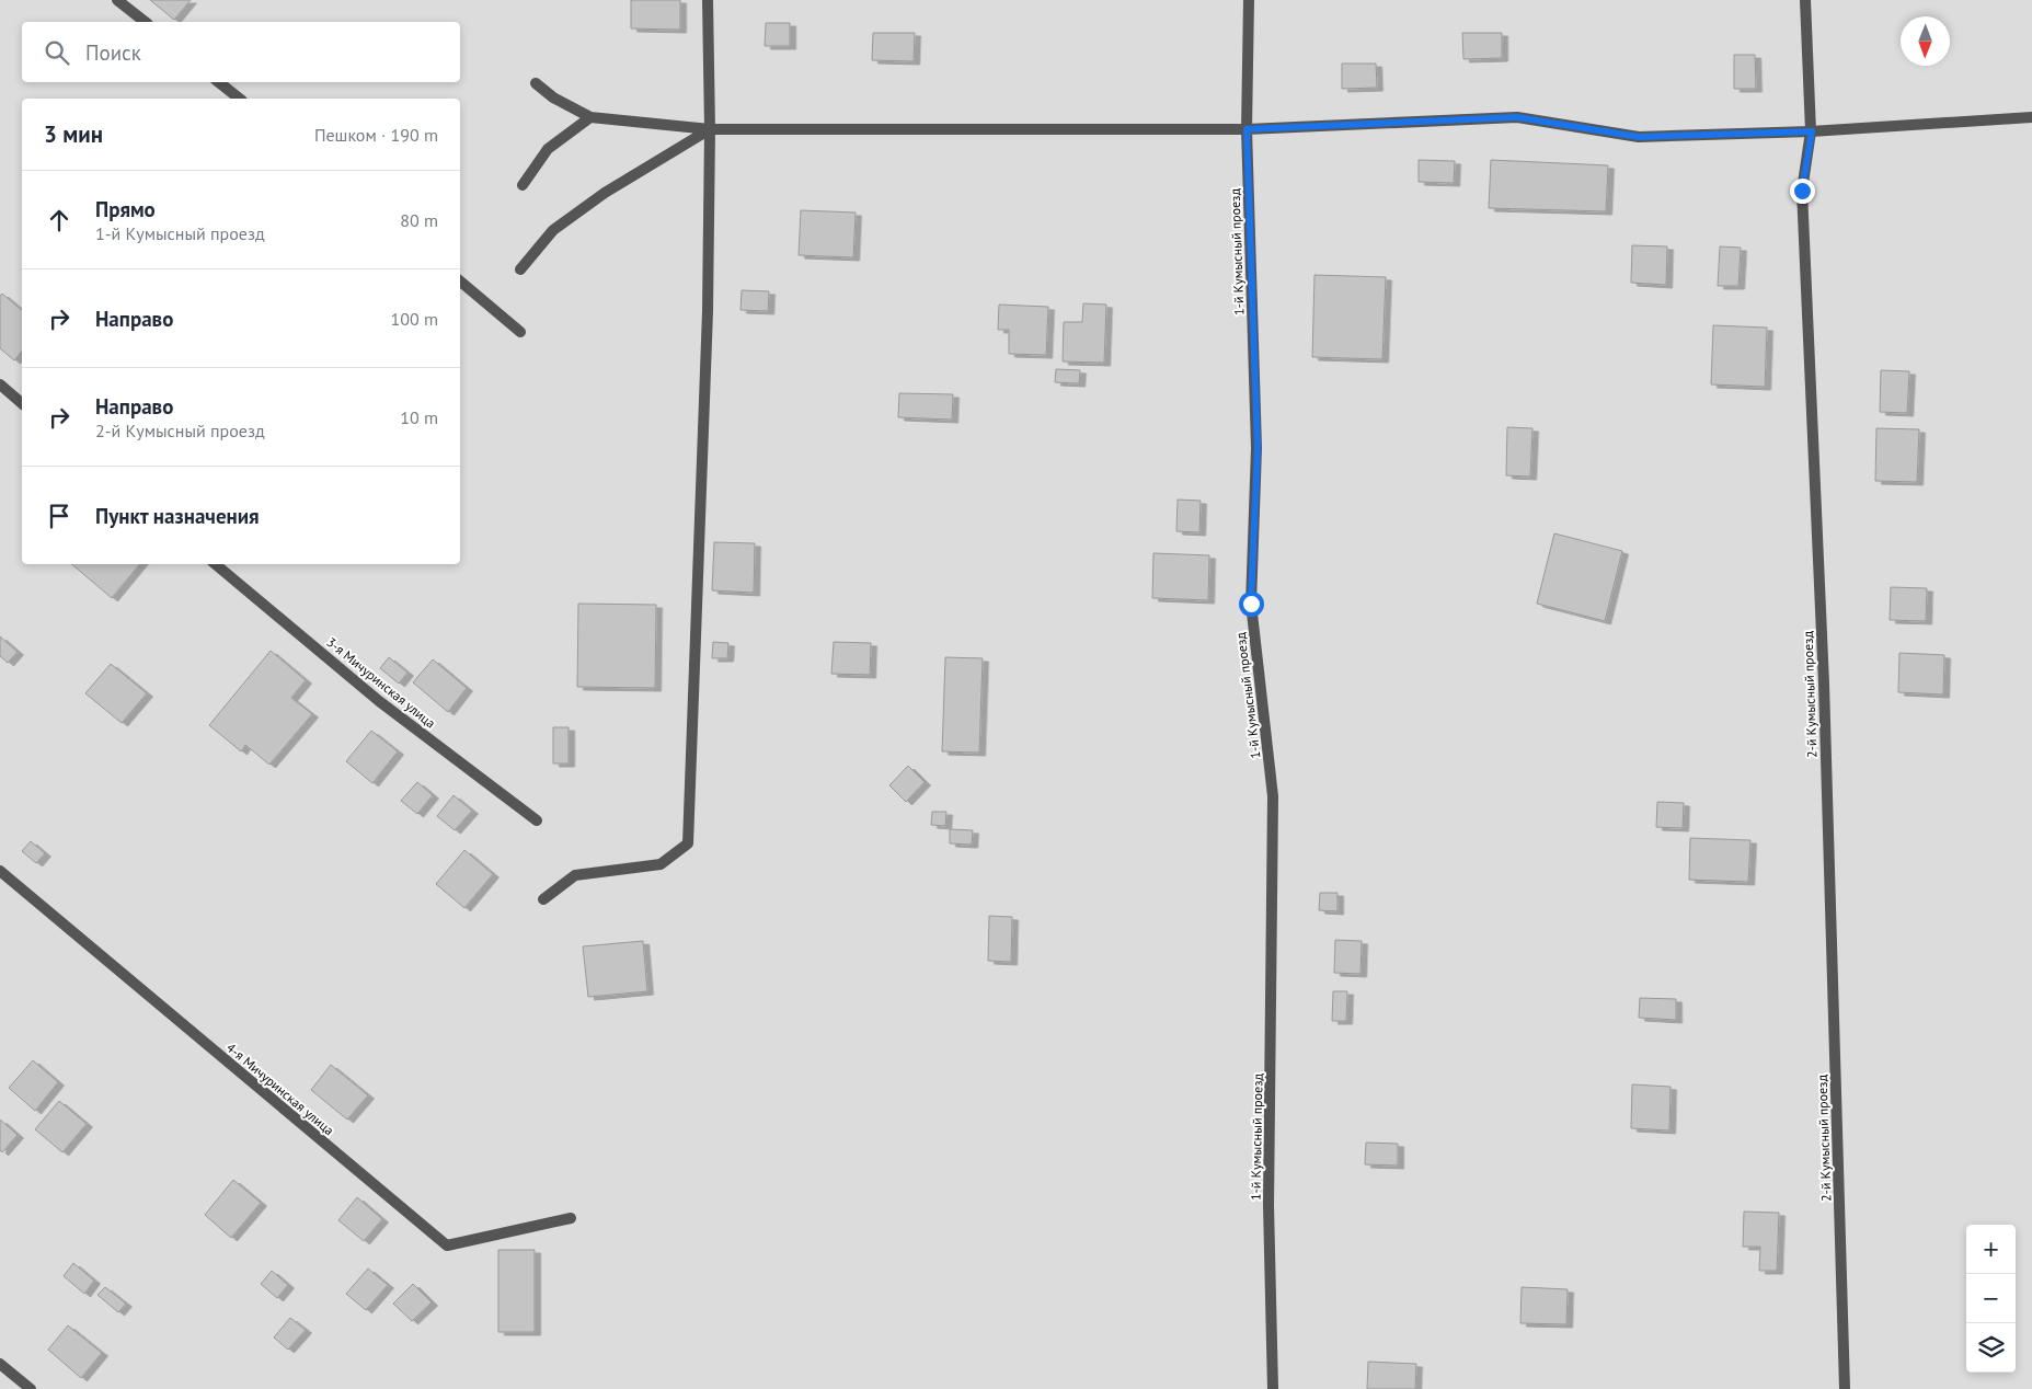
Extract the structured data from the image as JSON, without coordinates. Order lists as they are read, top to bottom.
{
  "streets": {
    "lane": [
      "1-й Кумысный проезд",
      "3-я Мичуринская улица",
      "2-й Кумысный проезд",
      "4-я Мичуринская улица"
    ]
  },
  "north": "bottom",
  "page": {
    "search": "Поиск",
    "heading": ["3 мин", "Пешком · 190 m"],
    "list": [
      ["Прямо", "1-й Кумысный проезд", "80 m"],
      ["Направо", "100 m"],
      ["Направо", "2-й Кумысный проезд", "10 m"],
      "Пункт назначения"
    ],
    "map_buttons": ["+", "−"]
  }
}
